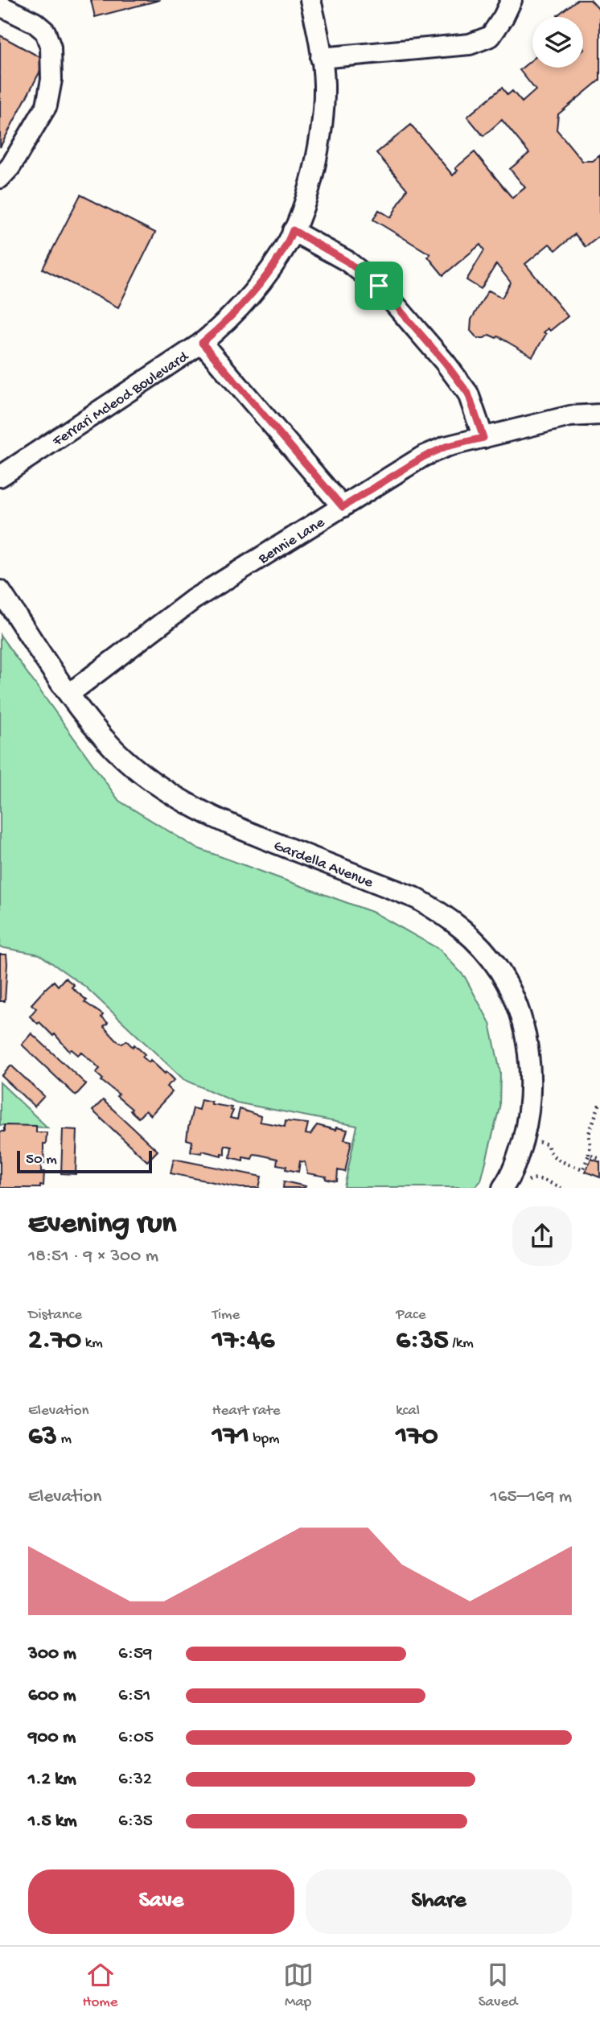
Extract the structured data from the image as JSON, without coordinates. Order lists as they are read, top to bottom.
{
  "streets": {
    "street": ["Ferrari Mcleod Boulevard", "Bennie Lane", "Gardella Avenue"]
  },
  "crossings": [
    ["Bennie Lane", "Gardella Avenue"]
  ],
  "scale_bar": "50 m",
  "page": {
    "scale": "50 m",
    "heading": ["Evening run", "18:51 · 9 × 300 m"],
    "stats": [
      ["Distance", "2.70 km"],
      ["Time", "17:46"],
      ["Pace", "6:35 /km"],
      ["Elevation", "63 m"],
      ["Heart rate", "171 bpm"],
      ["kcal", "170"]
    ],
    "chart": ["Elevation", "165–169 m"],
    "list": [
      {
        "name": "300 m",
        "note": "6:59"
      },
      {
        "name": "600 m",
        "note": "6:51"
      },
      {
        "name": "900 m",
        "note": "6:05"
      },
      {
        "name": "1.2 km",
        "note": "6:32"
      },
      {
        "name": "1.5 km",
        "note": "6:35"
      }
    ],
    "buttons": ["Save", "Share"],
    "tabs": ["Home", "Map", "Saved"]
  }
}
